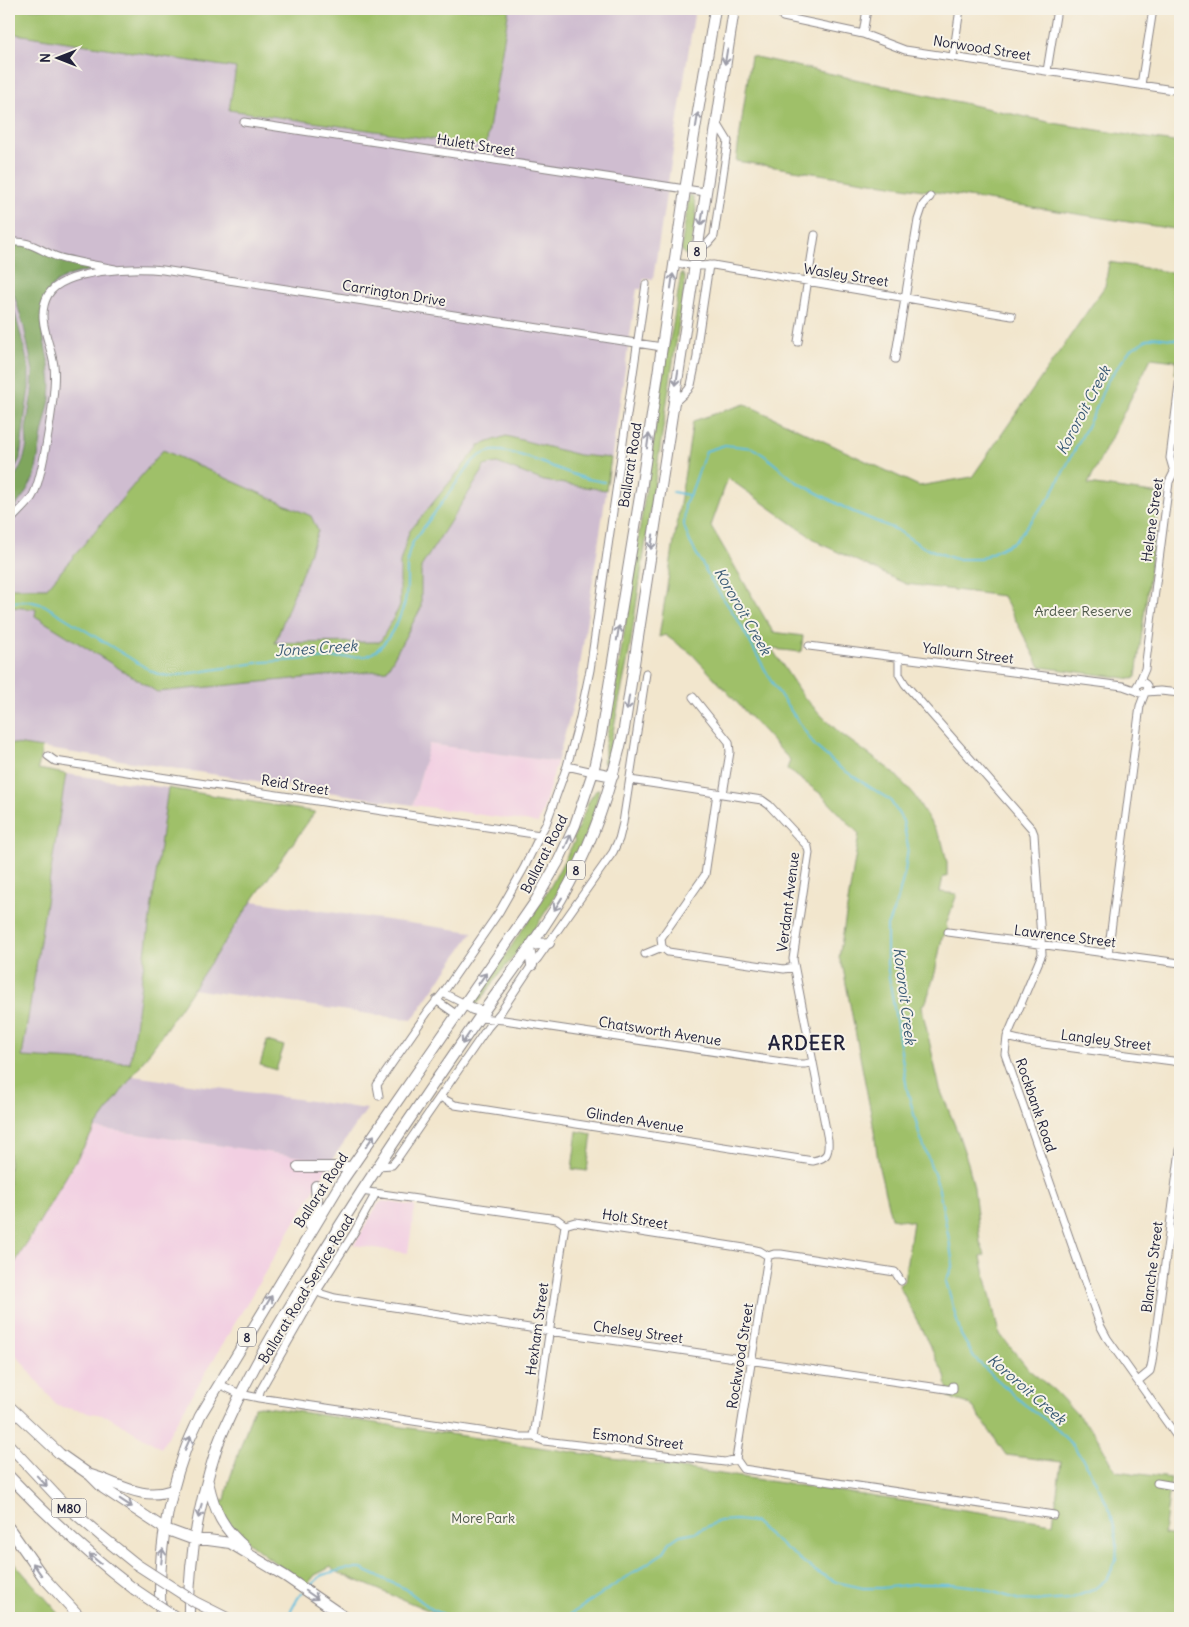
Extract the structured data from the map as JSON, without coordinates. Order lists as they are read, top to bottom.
{
  "streets": {
    "highway": ["8", "Ballarat Road", "M80"],
    "street": [
      "Norwood Street",
      "Hulett Street",
      "Wasley Street",
      "Carrington Drive",
      "Helene Street",
      "Yallourn Street",
      "Reid Street",
      "Verdant Avenue",
      "Lawrence Street",
      "Chatsworth Avenue",
      "Langley Street",
      "Rockbank Road",
      "Glinden Avenue",
      "Holt Street",
      "Blanche Street",
      "Ballarat Road Service Road",
      "Hexham Street",
      "Chelsey Street",
      "Rockwood Street",
      "Esmond Street"
    ]
  },
  "crossings": [
    ["Hulett Street", "8"],
    ["Hulett Street", "Ballarat Road"],
    ["8", "Wasley Street"],
    ["8", "Chatsworth Avenue"],
    ["8", "Holt Street"],
    ["8", "Esmond Street"],
    ["Wasley Street", "Ballarat Road"],
    ["Carrington Drive", "Ballarat Road"],
    ["Ballarat Road", "Reid Street"],
    ["Ballarat Road", "Esmond Street"],
    ["Helene Street", "Yallourn Street"],
    ["Helene Street", "Lawrence Street"],
    ["Verdant Avenue", "Chatsworth Avenue"],
    ["Verdant Avenue", "Glinden Avenue"],
    ["Langley Street", "Rockbank Road"],
    ["Rockbank Road", "Blanche Street"],
    ["Holt Street", "Ballarat Road Service Road"],
    ["Holt Street", "Hexham Street"],
    ["Holt Street", "Rockwood Street"],
    ["Ballarat Road Service Road", "Chelsey Street"],
    ["Ballarat Road Service Road", "Esmond Street"],
    ["Hexham Street", "Chelsey Street"],
    ["Hexham Street", "Esmond Street"],
    ["Chelsey Street", "Rockwood Street"],
    ["Rockwood Street", "Esmond Street"]
  ],
  "districts": ["ARDEER"],
  "water": ["Kororoit Creek", "Jones Creek"],
  "parks": ["Ardeer Reserve", "More Park"],
  "north": "left"
}
